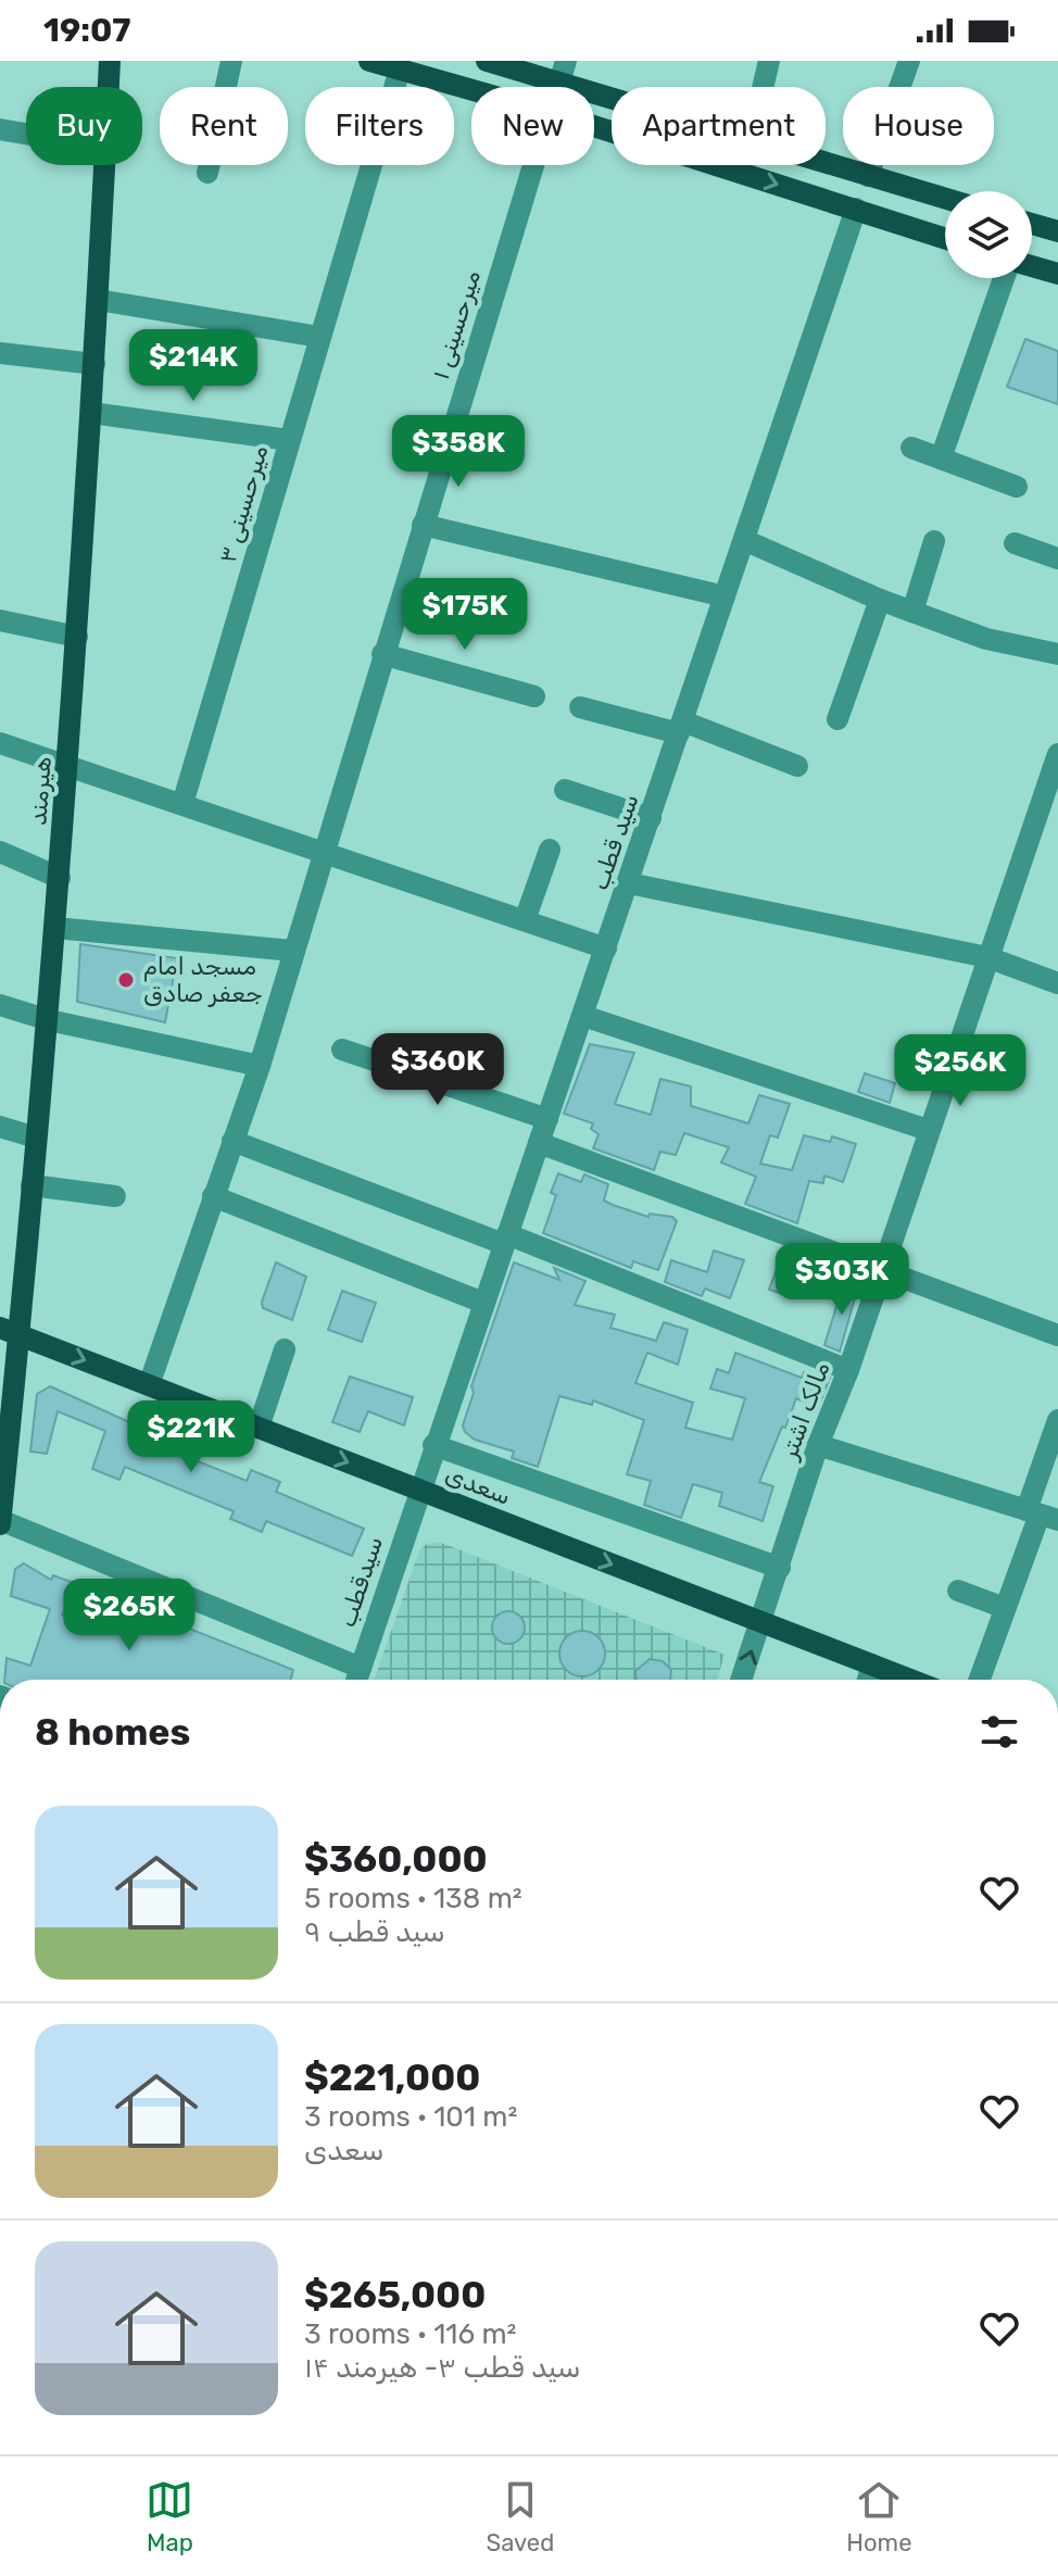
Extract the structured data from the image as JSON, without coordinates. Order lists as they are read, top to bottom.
{
  "streets": {
    "main road": ["هیرمند", "سعدی"],
    "street": [
      "میرحسینی ۱",
      "میرحسینی ۳",
      "سید قطب",
      "مالک اشتر",
      "سیدقطب"
    ]
  },
  "crossings": [
    ["میرحسینی ۱", "سعدی"],
    ["هیرمند", "سعدی"],
    ["سید قطب", "سعدی"],
    ["سید قطب", "سیدقطب"],
    ["مالک اشتر", "سعدی"],
    ["سعدی", "سیدقطب"]
  ],
  "one_way": ["سعدی"],
  "places": ["مسجد امام جعفر صادق"],
  "page": {
    "status": "19:07",
    "chip": [
      "Buy",
      "Rent",
      "Filters",
      "New",
      "Apartment",
      "House"
    ],
    "price": [
      "$214K",
      "$358K",
      "$175K",
      "$360K",
      "$256K",
      "$303K",
      "$221K",
      "$265K"
    ],
    "heading": "8 homes",
    "list": [
      {
        "name": "$360,000",
        "note": "5 rooms · 138 m² · سید قطب ۹"
      },
      {
        "name": "$221,000",
        "note": "3 rooms · 101 m² · سعدی"
      },
      {
        "name": "$265,000",
        "note": "3 rooms · 116 m² · سید قطب ۳- هیرمند ۱۴"
      }
    ],
    "tabs": ["Map", "Saved", "Home"]
  }
}
